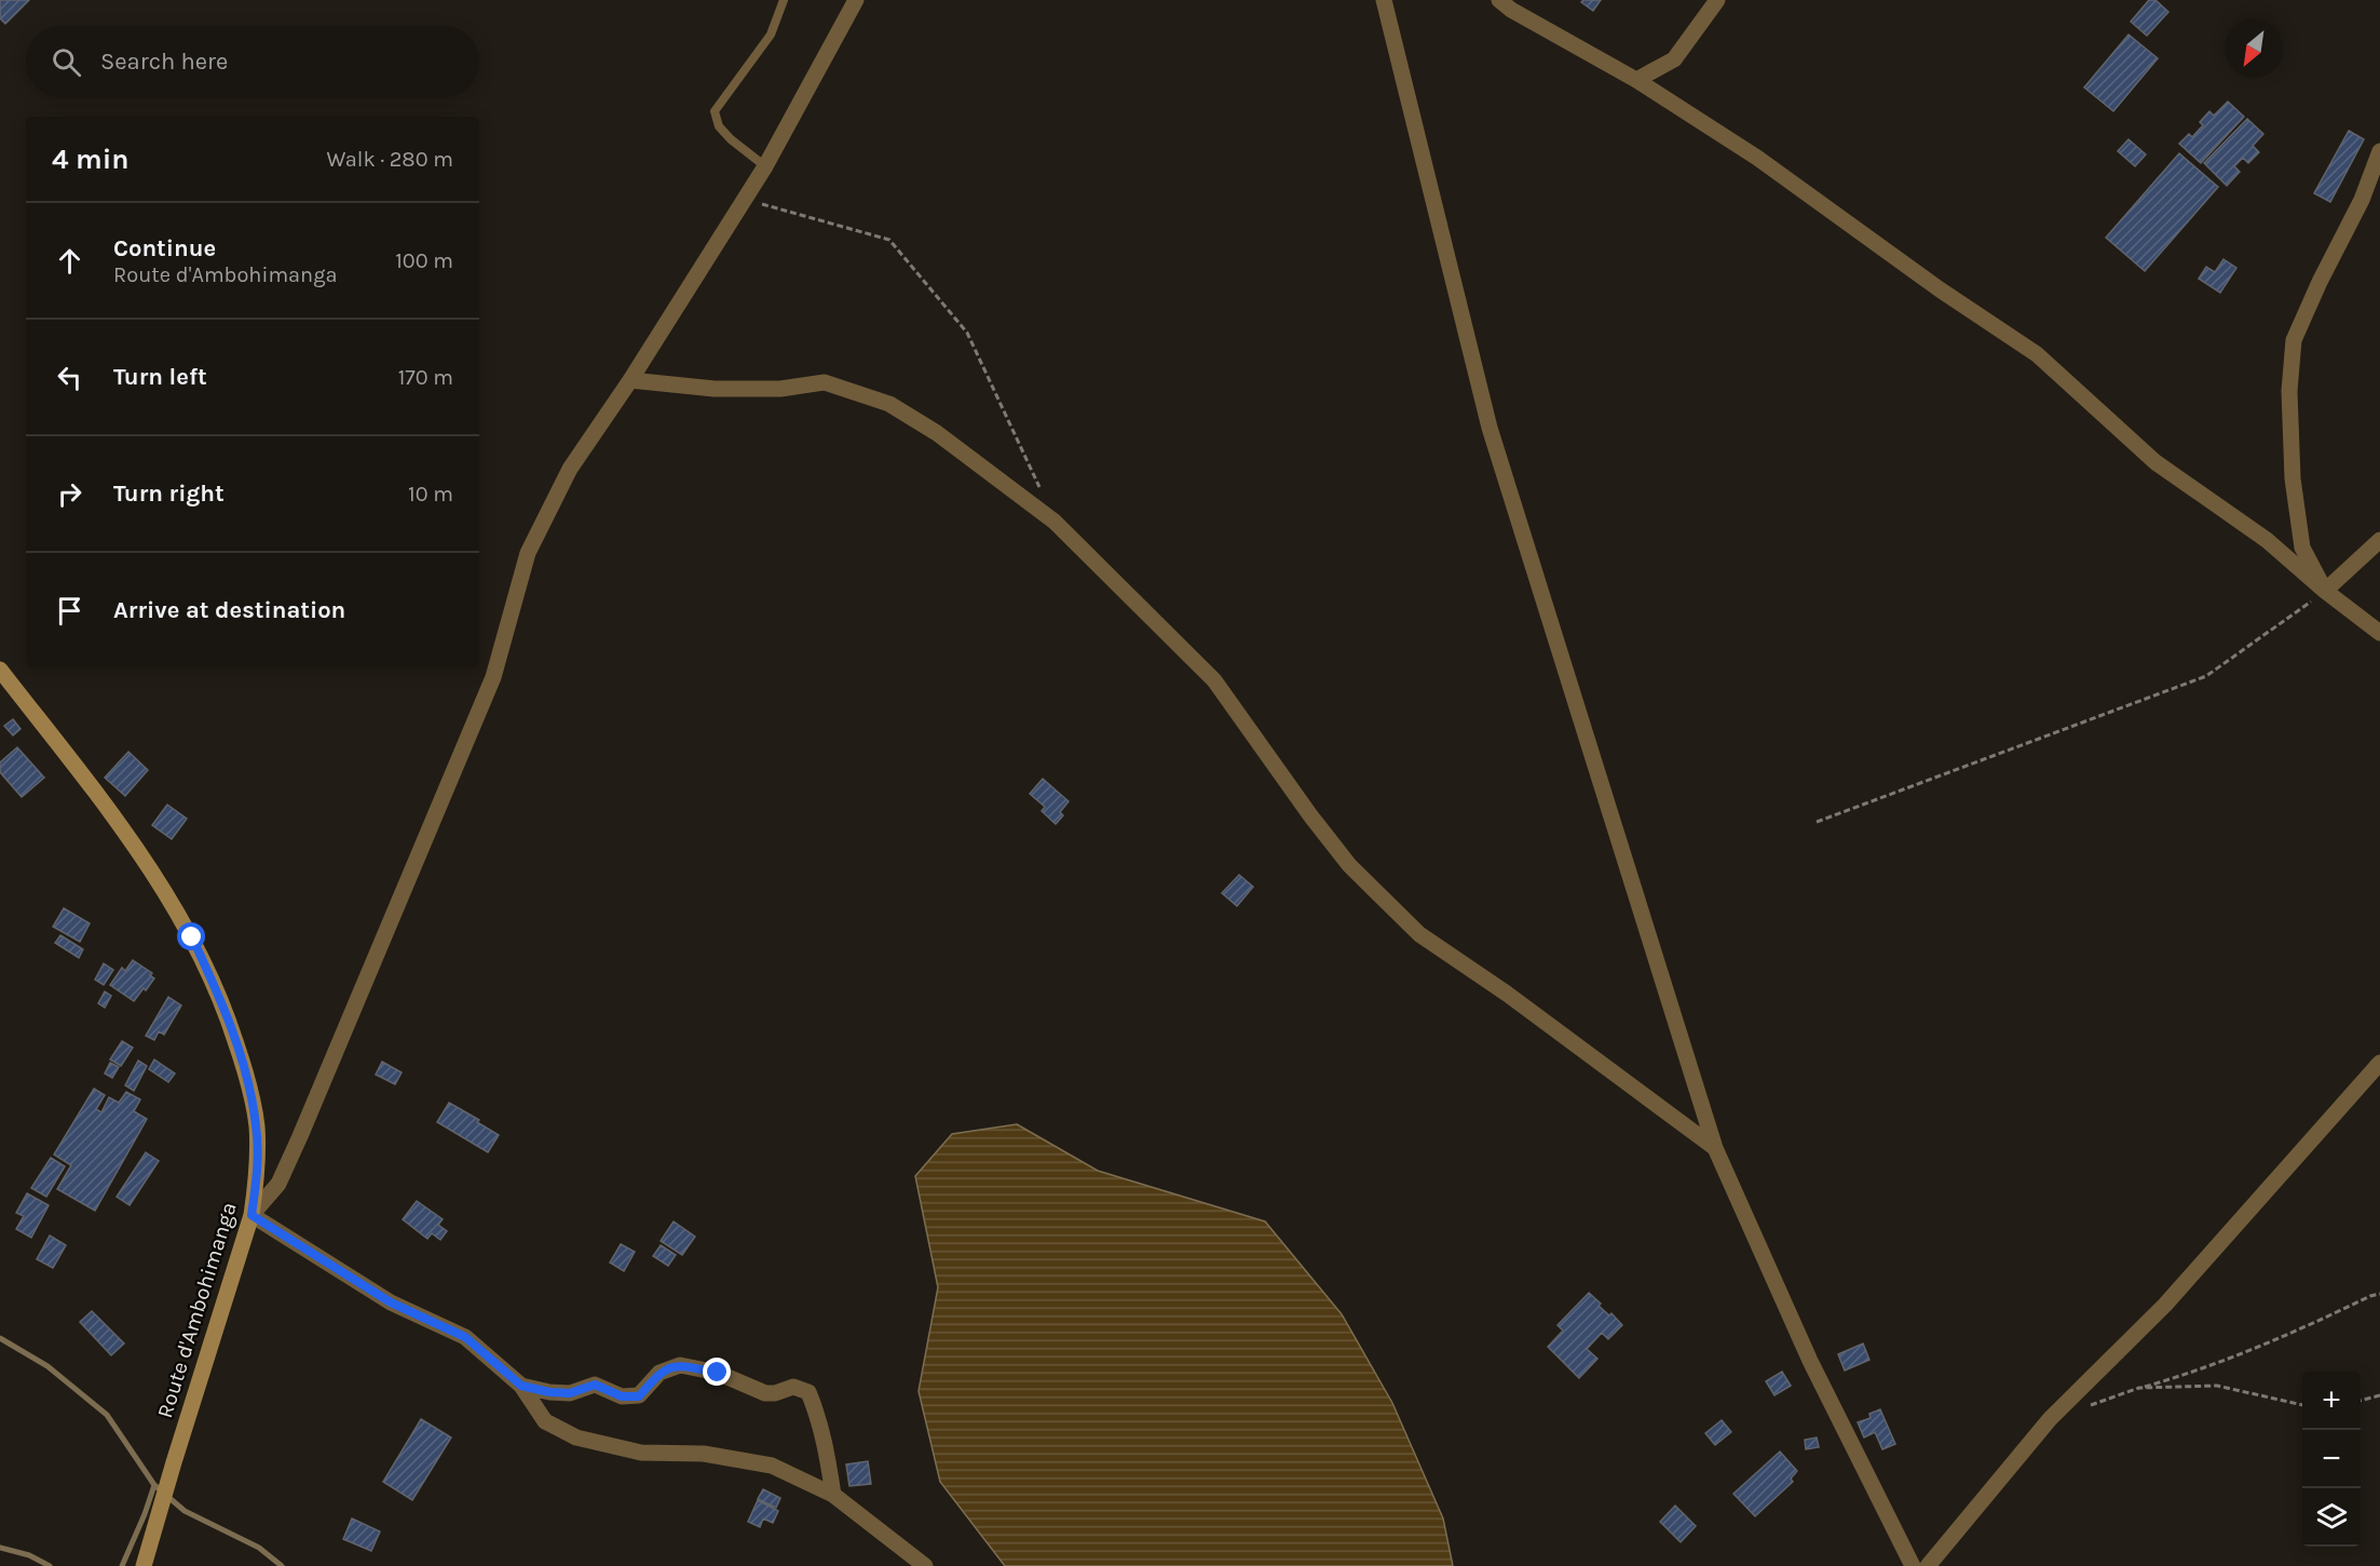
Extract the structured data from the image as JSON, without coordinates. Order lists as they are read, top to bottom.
{
  "streets": {
    "street": ["Route d'Ambohimanga"]
  },
  "north": "bottom left",
  "page": {
    "search": "Search here",
    "heading": ["4 min", "Walk · 280 m"],
    "list": [
      ["Continue", "Route d'Ambohimanga", "100 m"],
      ["Turn left", "170 m"],
      ["Turn right", "10 m"],
      "Arrive at destination"
    ],
    "map_buttons": ["+", "−"]
  }
}
